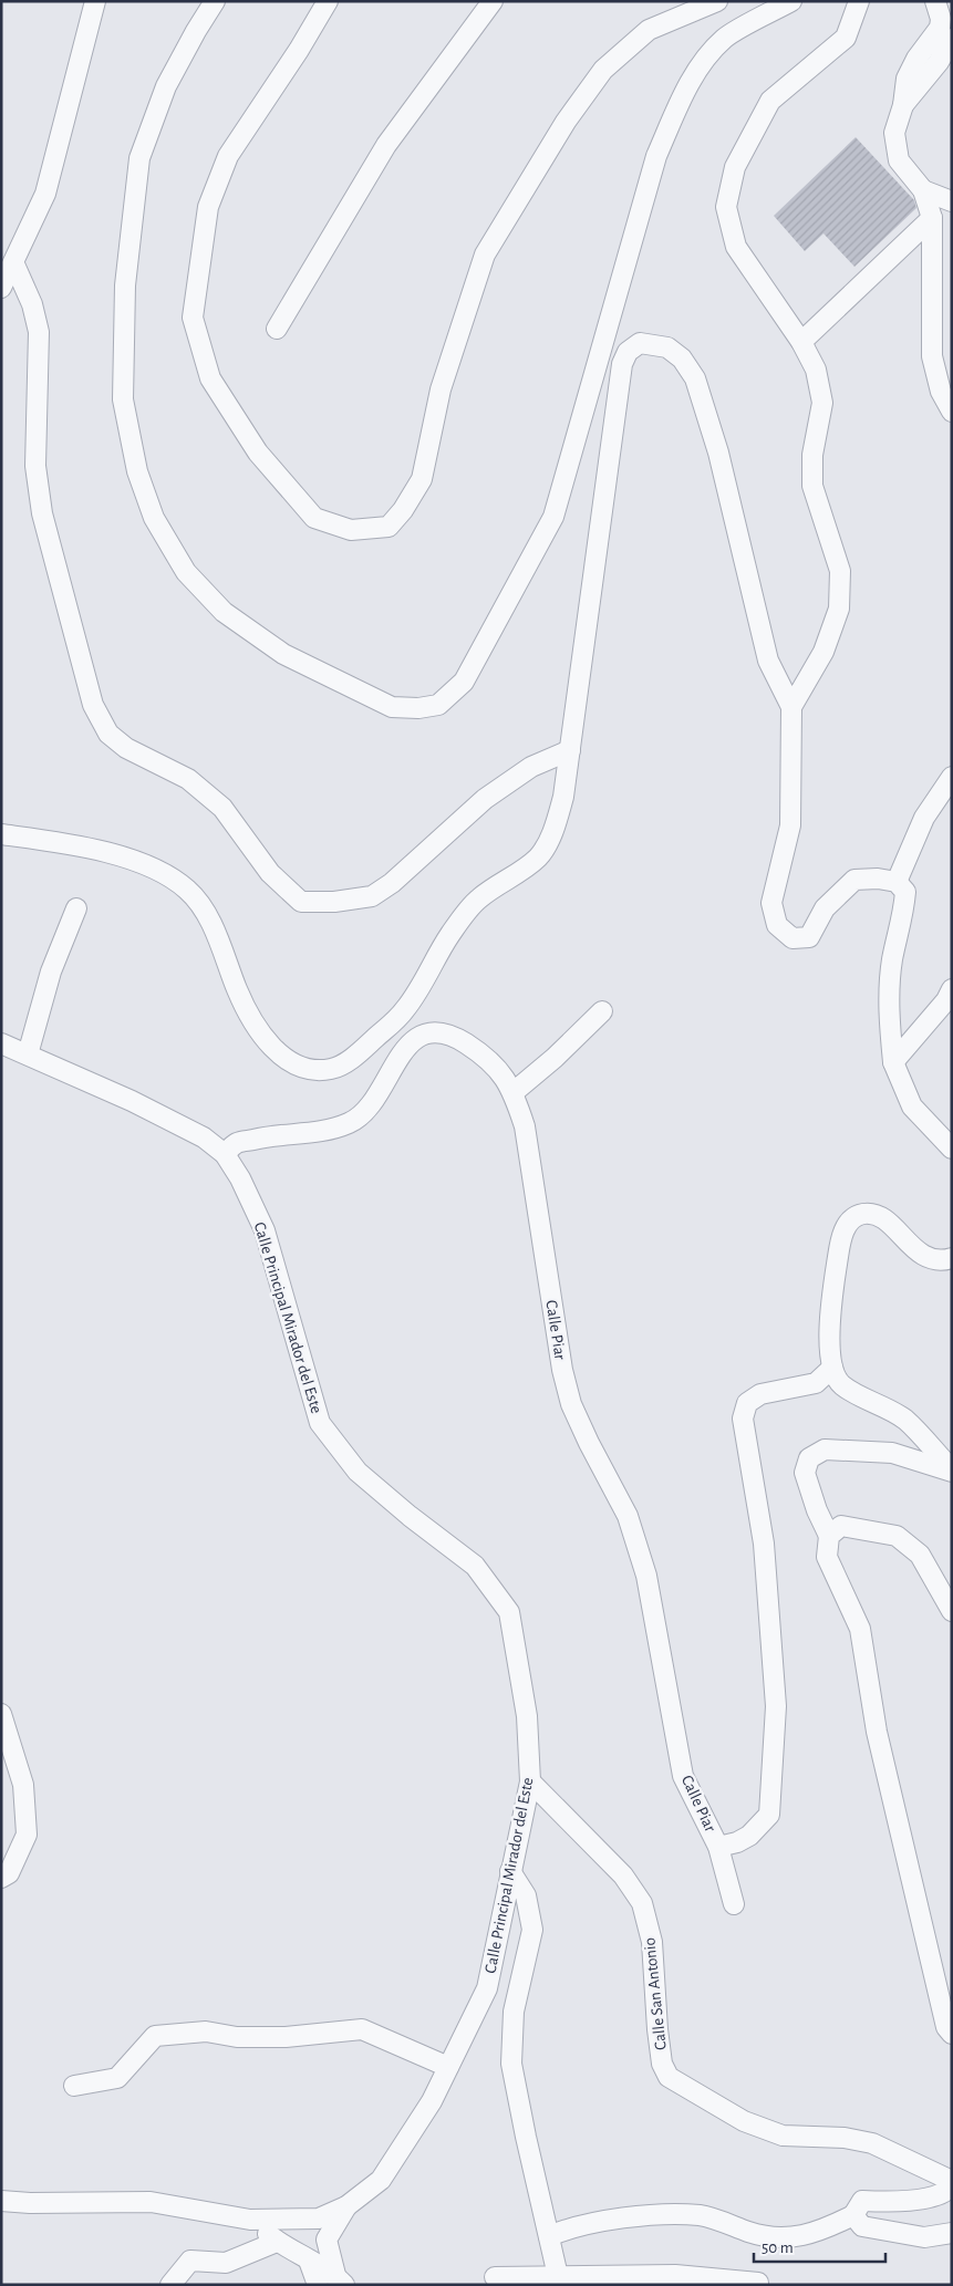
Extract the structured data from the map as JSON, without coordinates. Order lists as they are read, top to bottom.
{
  "streets": {
    "street": ["Calle Principal Mirador del Este", "Calle Piar", "Calle San Antonio"]
  },
  "crossings": [
    ["Calle Principal Mirador del Este", "Calle Piar"],
    ["Calle Principal Mirador del Este", "Calle San Antonio"]
  ],
  "scale_bar": "50 m"
}
